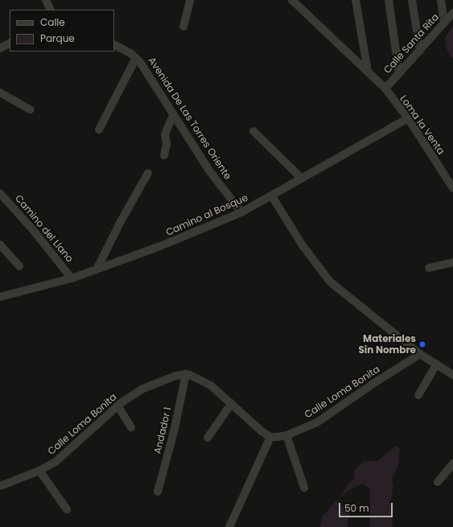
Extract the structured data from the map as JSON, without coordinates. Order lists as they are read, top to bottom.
{
  "streets": {
    "street": [
      "Calle Santa Rita",
      "Avenida De Las Torres Oriente",
      "Loma la Venta",
      "Camino al Bosque",
      "Camino del Llano",
      "Calle Loma Bonita",
      "Andador 1"
    ]
  },
  "crossings": [
    ["Calle Santa Rita", "Loma la Venta"],
    ["Avenida De Las Torres Oriente", "Camino al Bosque"],
    ["Loma la Venta", "Camino al Bosque"],
    ["Camino al Bosque", "Camino del Llano"],
    ["Calle Loma Bonita", "Andador 1"]
  ],
  "places": ["Materiales Sin Nombre"],
  "legend": ["Calle", "Parque"],
  "scale_bar": "50 m"
}
